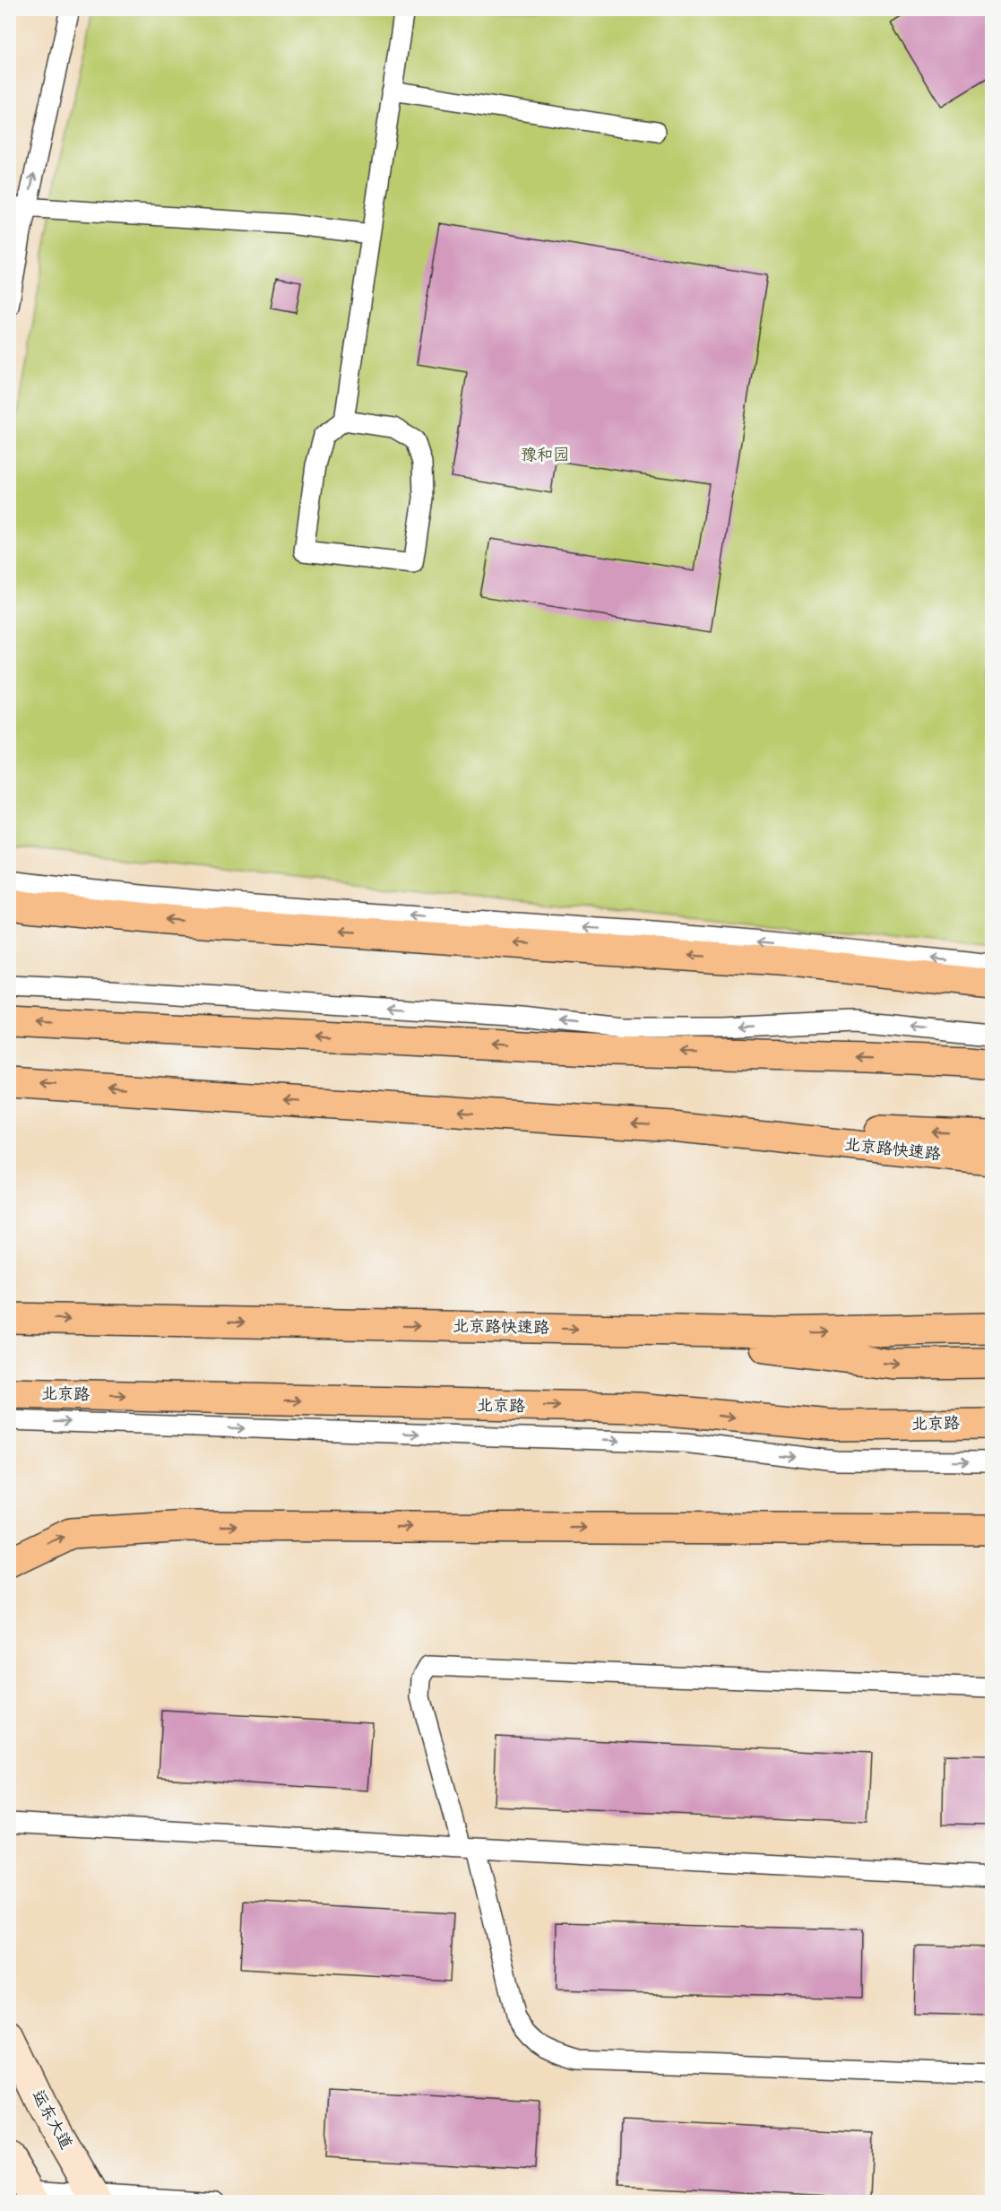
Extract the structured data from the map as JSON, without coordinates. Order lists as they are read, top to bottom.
{
  "streets": {
    "main road": ["北京路快速路", "北京路", "运东大道"]
  },
  "parks": ["豫和园"]
}
